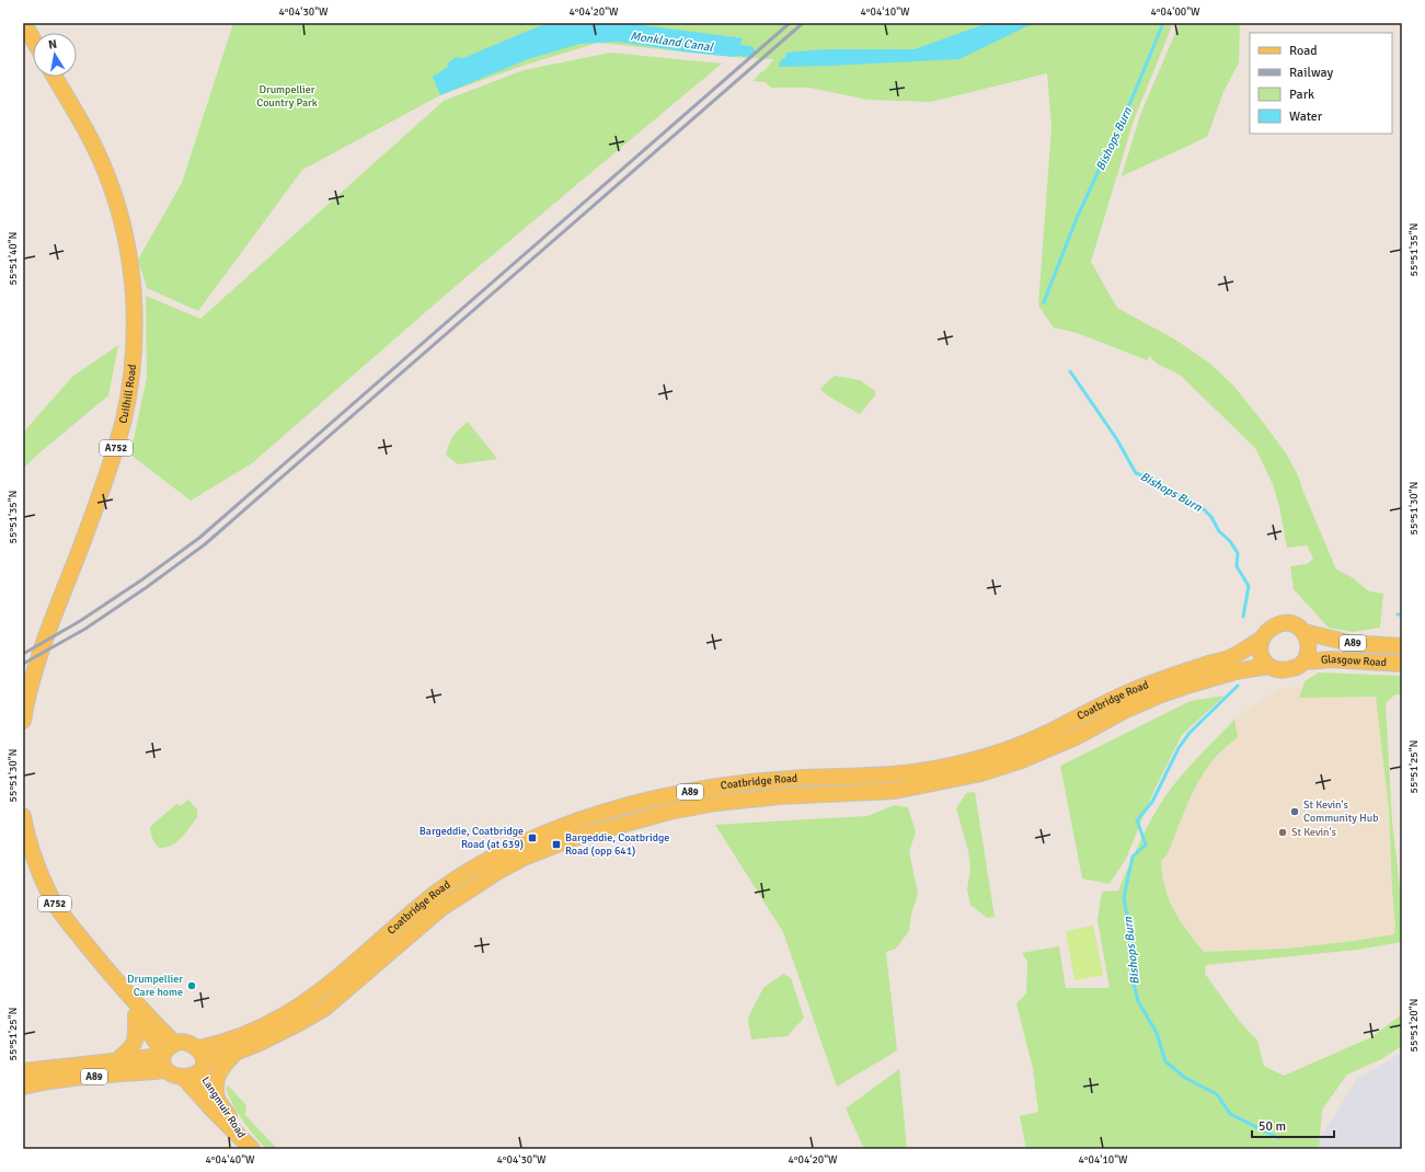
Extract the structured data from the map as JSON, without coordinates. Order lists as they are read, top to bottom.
{
  "streets": {
    "main road": [
      "Cuilhill Road",
      "A752",
      "A89",
      "Glasgow Road",
      "Coatbridge Road",
      "Langmuir Road"
    ]
  },
  "crossings": [
    ["A752", "A89"],
    ["A752", "Coatbridge Road"],
    ["A752", "Langmuir Road"],
    ["A89", "Coatbridge Road"],
    ["A89", "Langmuir Road"],
    ["Glasgow Road", "Coatbridge Road"],
    ["Coatbridge Road", "Langmuir Road"]
  ],
  "water": ["Monkland Canal", "Bishops Burn"],
  "parks": ["Drumpellier Country Park"],
  "places": {
    "other": ["St Kevin's Community Hub", "St Kevin's", "Drumpellier Care home"],
    "transit": ["Bargeddie, Coatbridge Road (at 639)", "Bargeddie, Coatbridge Road (opp 641)"]
  },
  "legend": [
    "Road",
    "Railway",
    "Park",
    "Water"
  ],
  "scale_bar": "50 m",
  "north": "top",
  "coordinates": [
    "4°04'30\"W",
    "4°04'20\"W",
    "4°04'10\"W",
    "4°04'00\"W",
    "55°51'35\"N",
    "55°51'40\"N",
    "55°51'30\"N",
    "55°51'25\"N",
    "55°51'20\"N",
    "4°04'40\"W"
  ]
}
